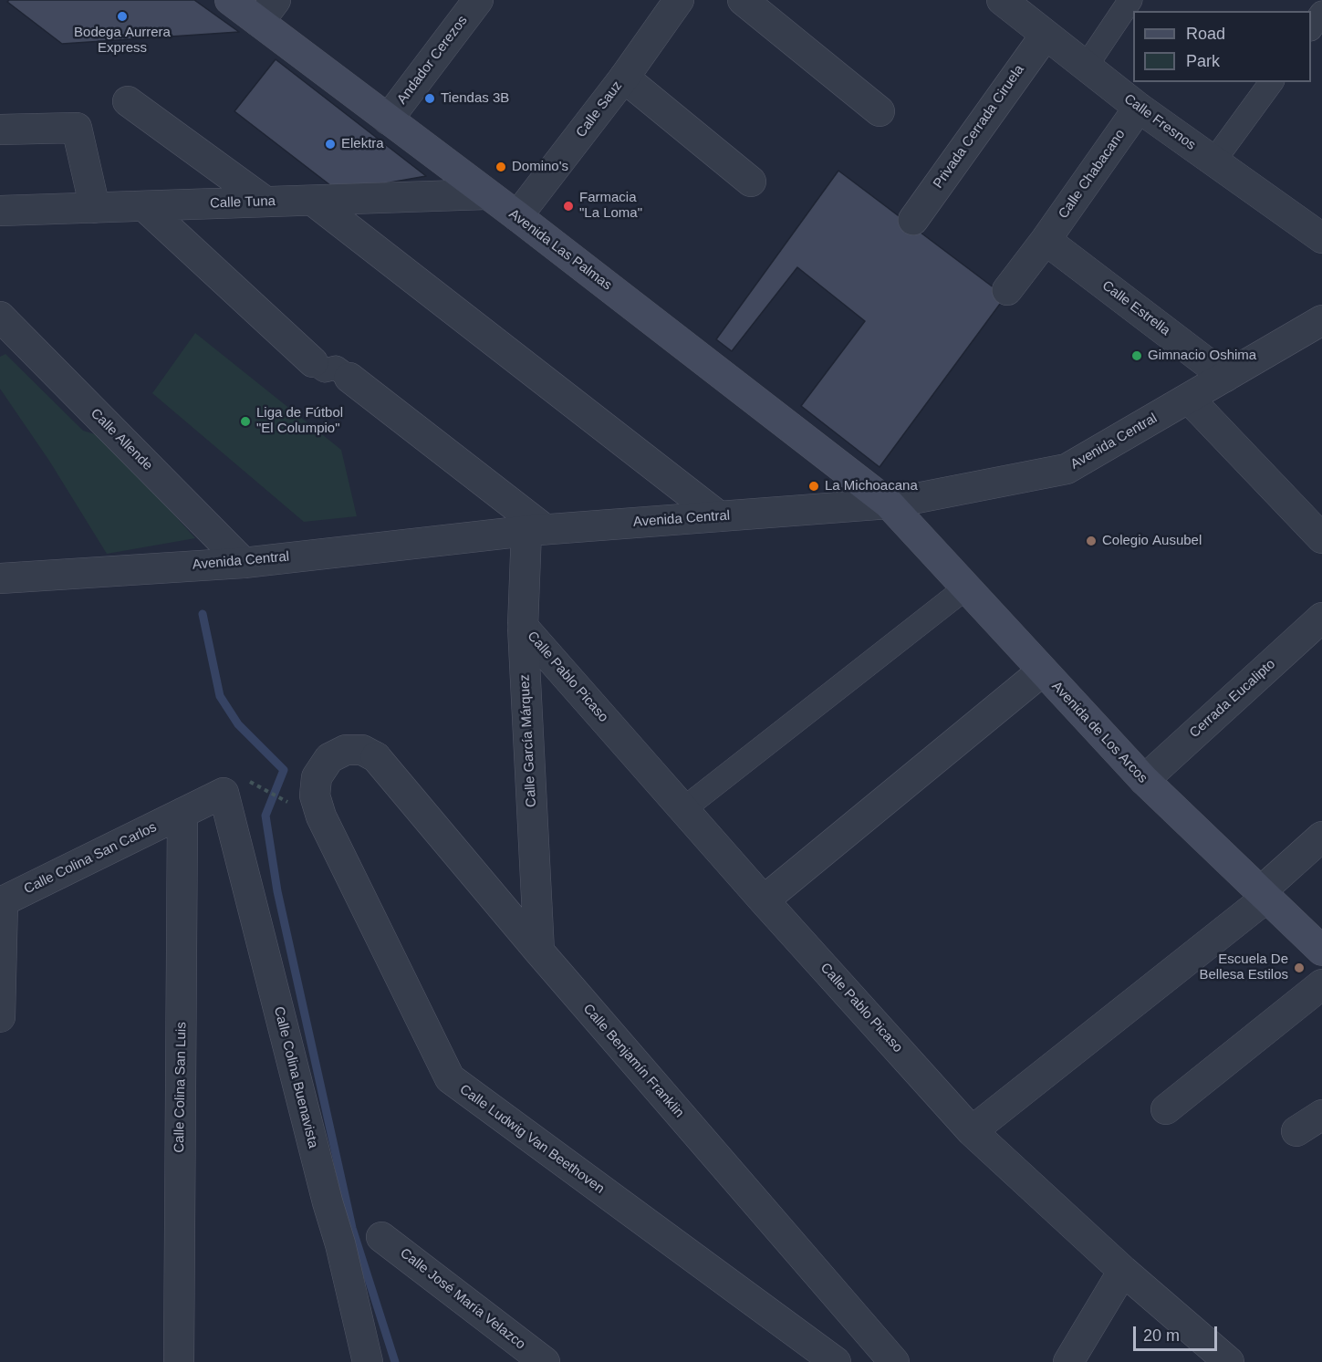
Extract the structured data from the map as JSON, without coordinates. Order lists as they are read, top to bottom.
{
  "streets": {
    "main road": ["Avenida Las Palmas", "Avenida de Los Arcos"],
    "street": [
      "Andador Cerezos",
      "Calle Sauz",
      "Calle Fresnos",
      "Privada Cerrada Ciruela",
      "Calle Chabacano",
      "Calle Tuna",
      "Calle Estrella",
      "Calle Allende",
      "Avenida Central",
      "Calle Pablo Picaso",
      "Cerrada Eucalipto",
      "Calle García Márquez",
      "Calle Colina San Carlos",
      "Calle Benjamín Franklin",
      "Calle Colina Buenavista",
      "Calle Colina San Luis",
      "Calle Ludwig Van Beethoven",
      "Calle José María Velazco"
    ]
  },
  "crossings": [
    ["Andador Cerezos", "Avenida Las Palmas"],
    ["Calle Sauz", "Avenida Las Palmas"],
    ["Calle Fresnos", "Privada Cerrada Ciruela"],
    ["Calle Fresnos", "Calle Chabacano"],
    ["Calle Chabacano", "Calle Estrella"],
    ["Calle Tuna", "Avenida Las Palmas"],
    ["Avenida Las Palmas", "Avenida Central"],
    ["Avenida Las Palmas", "Avenida de Los Arcos"],
    ["Calle Estrella", "Avenida Central"],
    ["Calle Allende", "Avenida Central"],
    ["Avenida Central", "Avenida de Los Arcos"],
    ["Avenida Central", "Calle García Márquez"],
    ["Calle Pablo Picaso", "Calle García Márquez"],
    ["Cerrada Eucalipto", "Avenida de Los Arcos"],
    ["Calle García Márquez", "Calle Benjamín Franklin"],
    ["Calle Colina San Carlos", "Calle Colina Buenavista"],
    ["Calle Colina San Carlos", "Calle Colina San Luis"],
    ["Calle Benjamín Franklin", "Calle Ludwig Van Beethoven"]
  ],
  "places": [
    "Bodega Aurrera Express",
    "Tiendas 3B",
    "Elektra",
    "Domino's",
    "Farmacia \"La Loma\"",
    "Gimnacio Oshima",
    "Liga de Fútbol \"El Columpio\"",
    "La Michoacana",
    "Colegio Ausubel",
    "Escuela De Bellesa Estilos"
  ],
  "legend": ["Road", "Park"],
  "scale_bar": "20 m"
}
